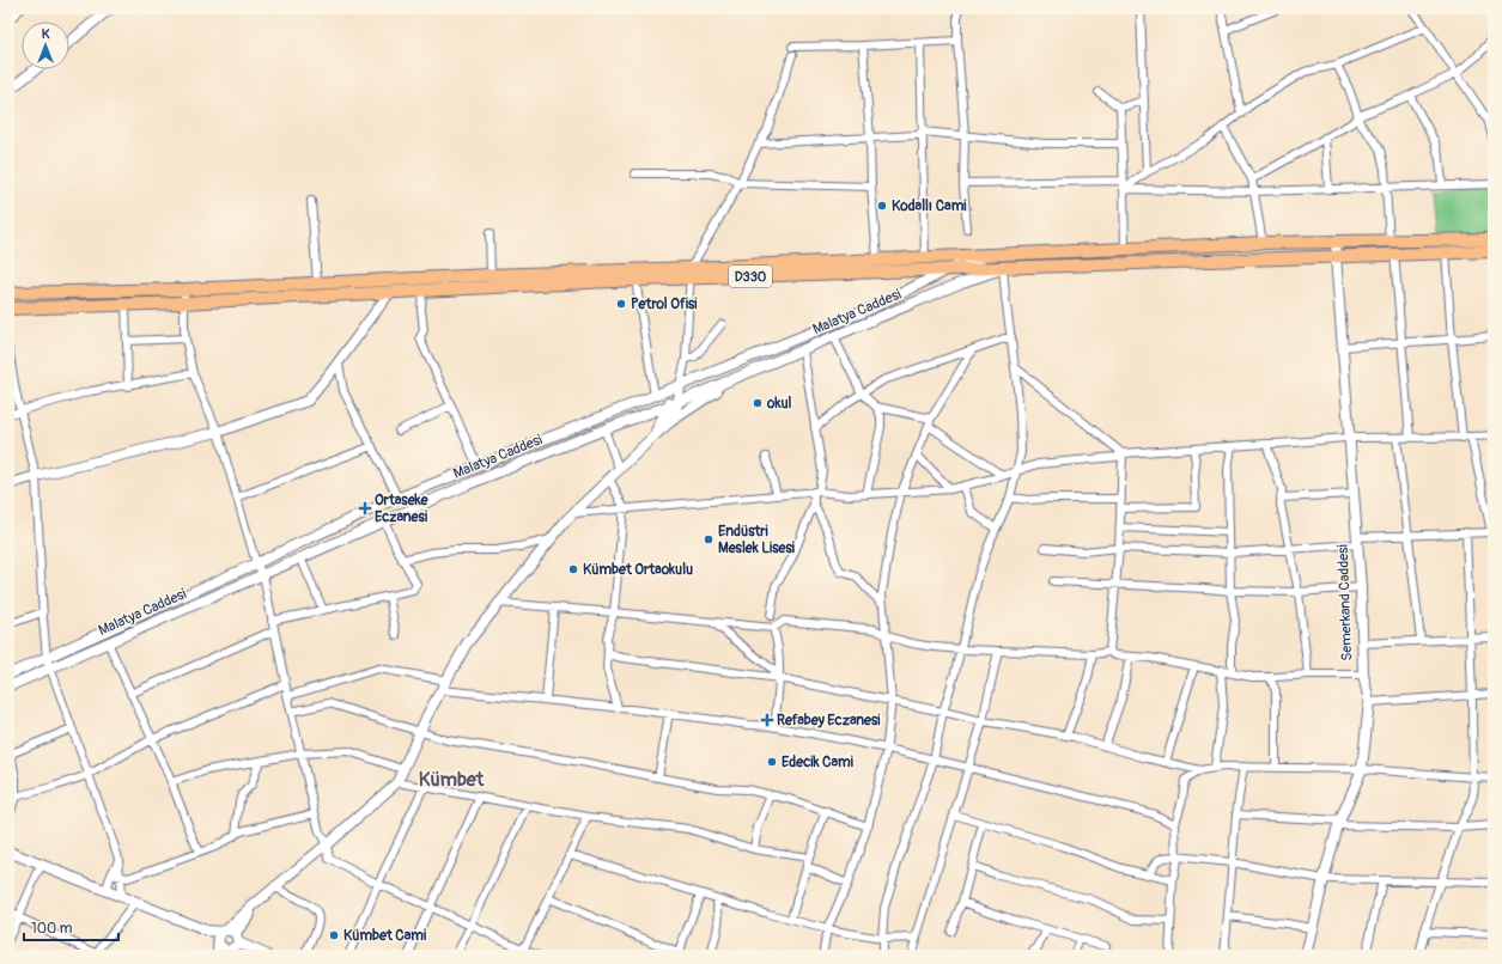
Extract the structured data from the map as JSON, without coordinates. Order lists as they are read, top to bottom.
{
  "streets": {
    "main road": ["D330"],
    "street": ["Malatya Caddesi", "Semerkand Caddesi"]
  },
  "crossings": [
    ["D330", "Malatya Caddesi"],
    ["D330", "Semerkand Caddesi"]
  ],
  "districts": ["Kümbet"],
  "places": {
    "other": [
      "Kodallı Cami",
      "Petrol Ofisi",
      "okul",
      "Endüstri Meslek Lisesi",
      "Kümbet Ortaokulu",
      "Edecik Cami",
      "Kümbet Cami"
    ],
    "health": ["Ortaseke Eczanesi", "Refabey Eczanesi"]
  },
  "scale_bar": "100 m",
  "north": "top"
}
